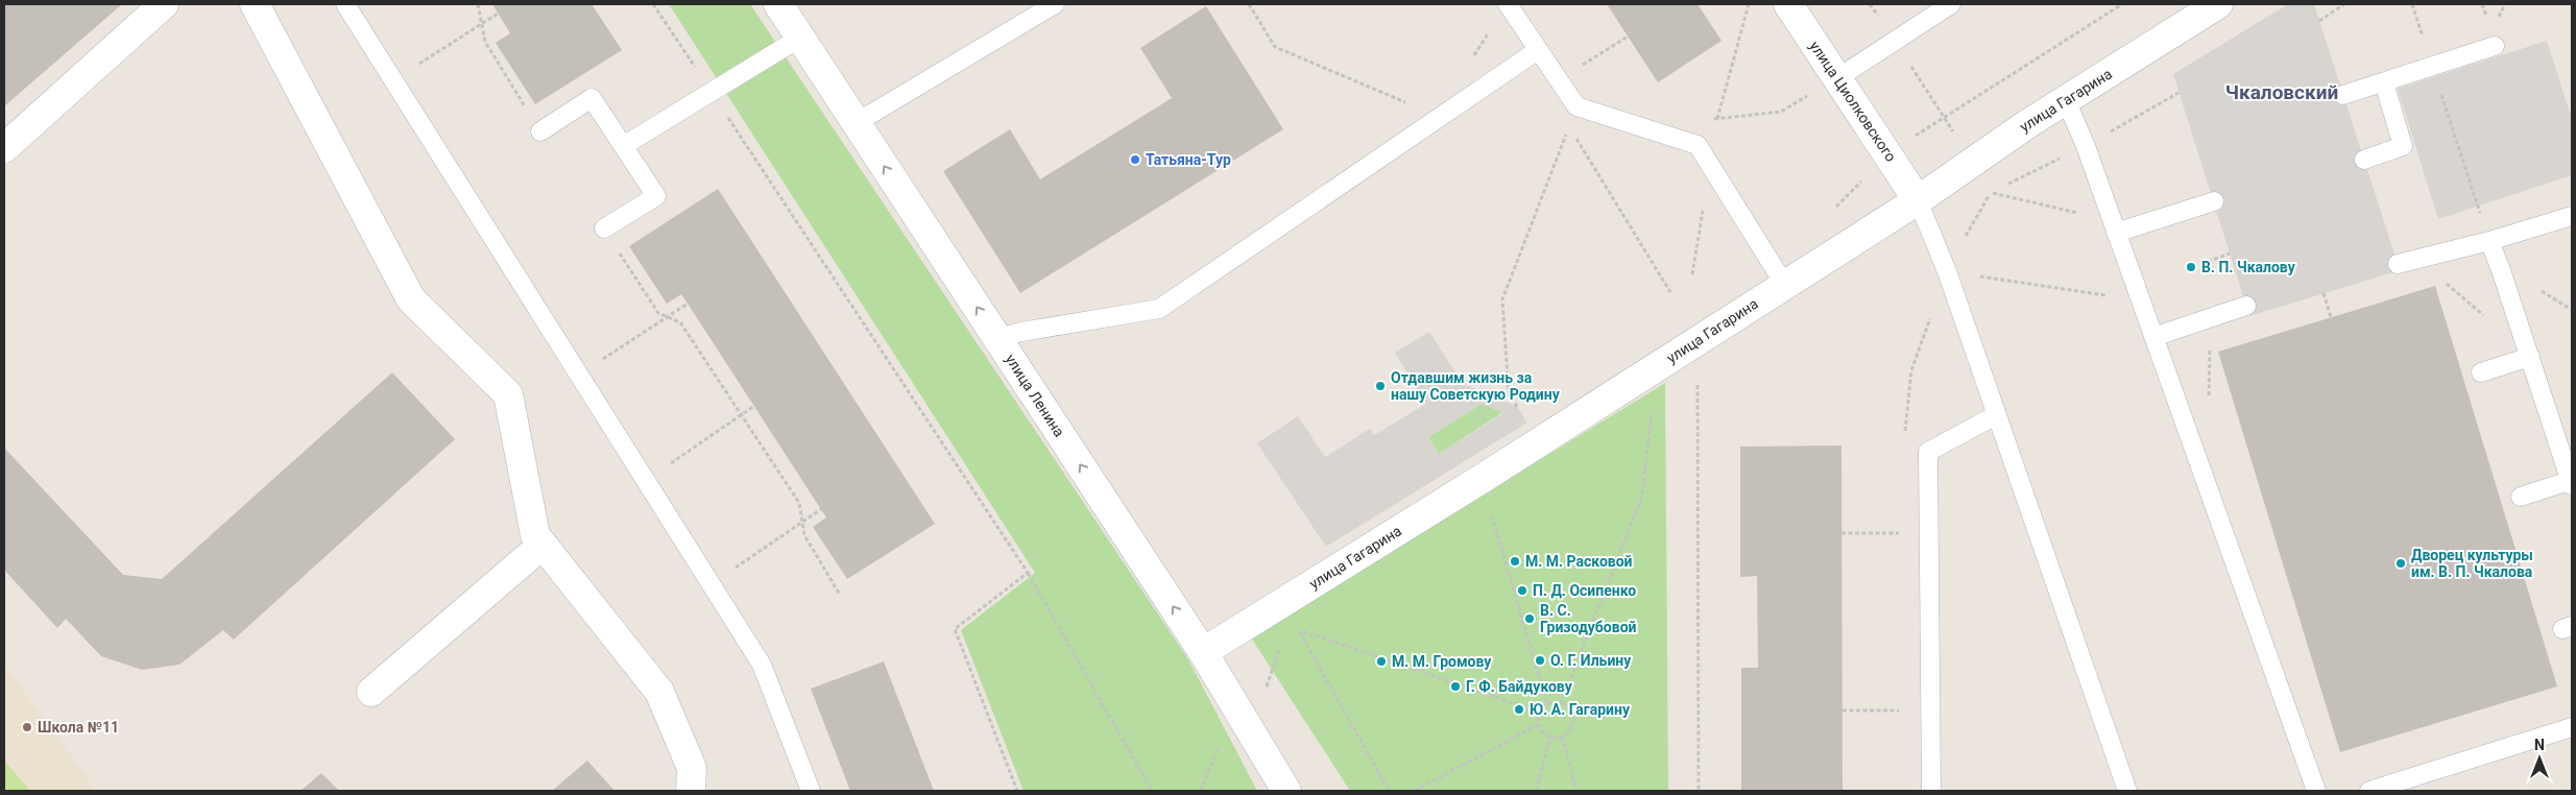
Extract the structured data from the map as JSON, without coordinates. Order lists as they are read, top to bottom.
{
  "streets": {
    "street": ["улица Гагарина", "улица Циолковского", "улица Ленина"]
  },
  "crossings": [
    ["улица Гагарина", "улица Циолковского"],
    ["улица Гагарина", "улица Ленина"]
  ],
  "one_way": ["улица Ленина"],
  "districts": ["Чкаловский"],
  "places": [
    "Татьяна-Тур",
    "В. П. Чкалову",
    "Отдавшим жизнь за нашу Советскую Родину",
    "М. М. Расковой",
    "Дворец культуры им. В. П. Чкалова",
    "П. Д. Осипенко",
    "В. С. Гризодубовой",
    "О. Г. Ильину",
    "М. М. Громову",
    "Г. Ф. Байдукову",
    "Ю. А. Гагарину",
    "Школа №11"
  ],
  "north": "top"
}
